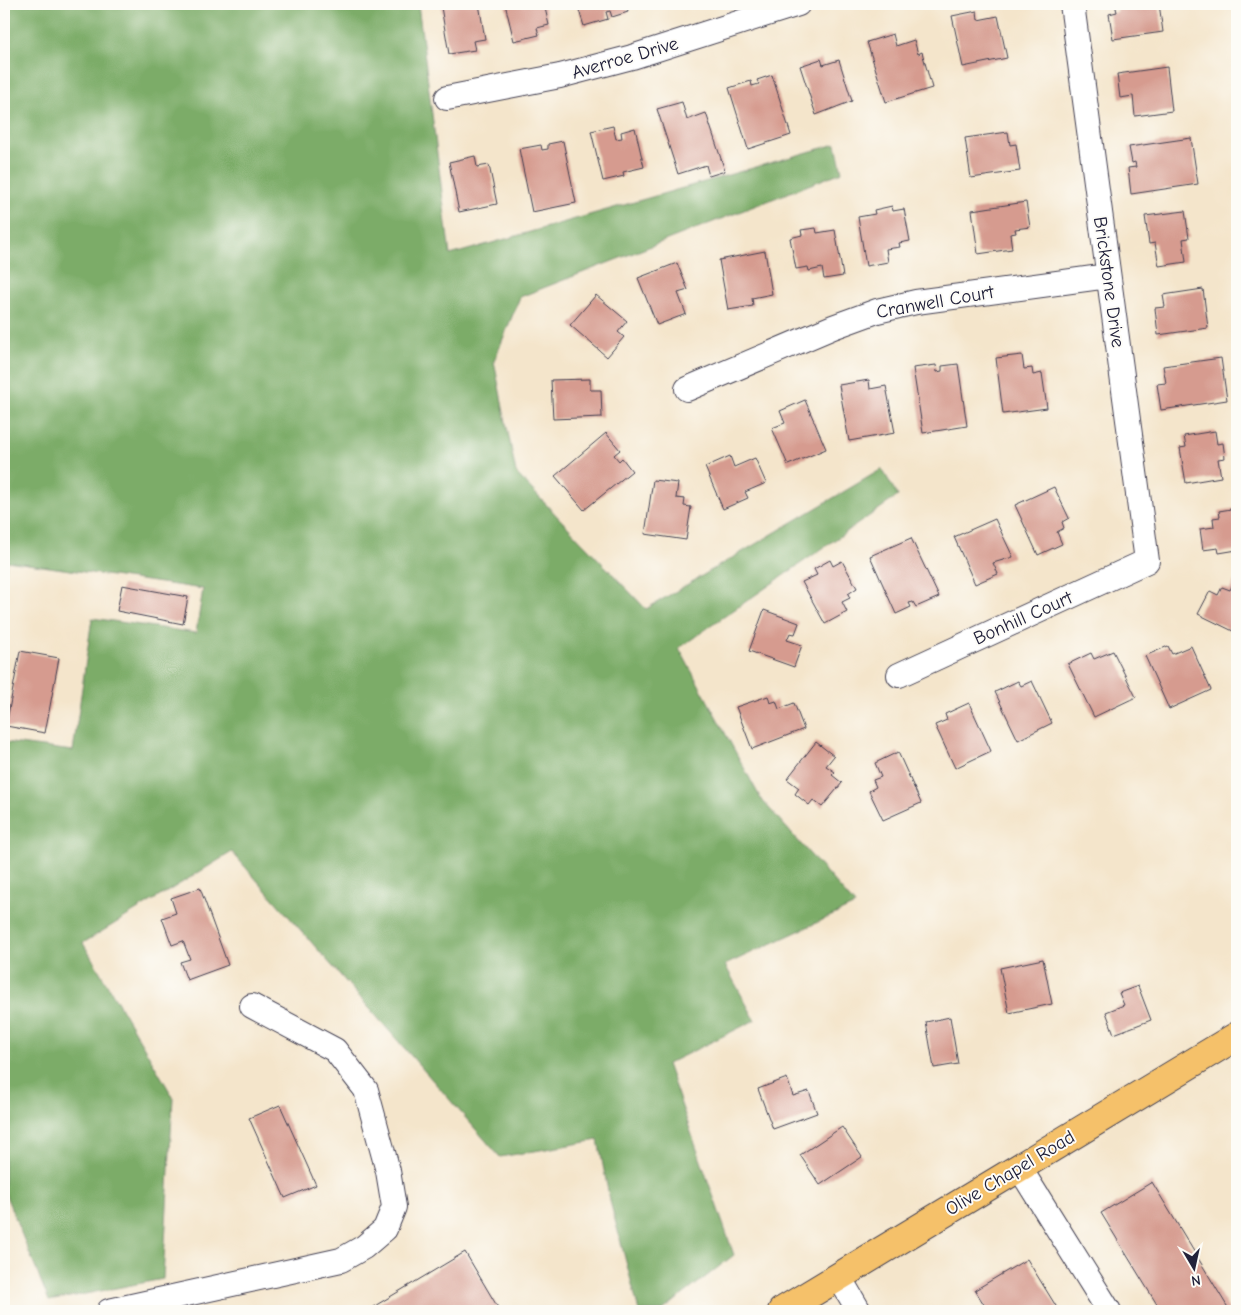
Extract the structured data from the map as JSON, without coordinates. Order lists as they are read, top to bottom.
{
  "streets": {
    "main road": ["Olive Chapel Road"],
    "street": [
      "Averroe Drive",
      "Brickstone Drive",
      "Cranwell Court",
      "Bonhill Court"
    ]
  },
  "crossings": [
    ["Brickstone Drive", "Cranwell Court"],
    ["Brickstone Drive", "Bonhill Court"]
  ],
  "north": "bottom"
}
